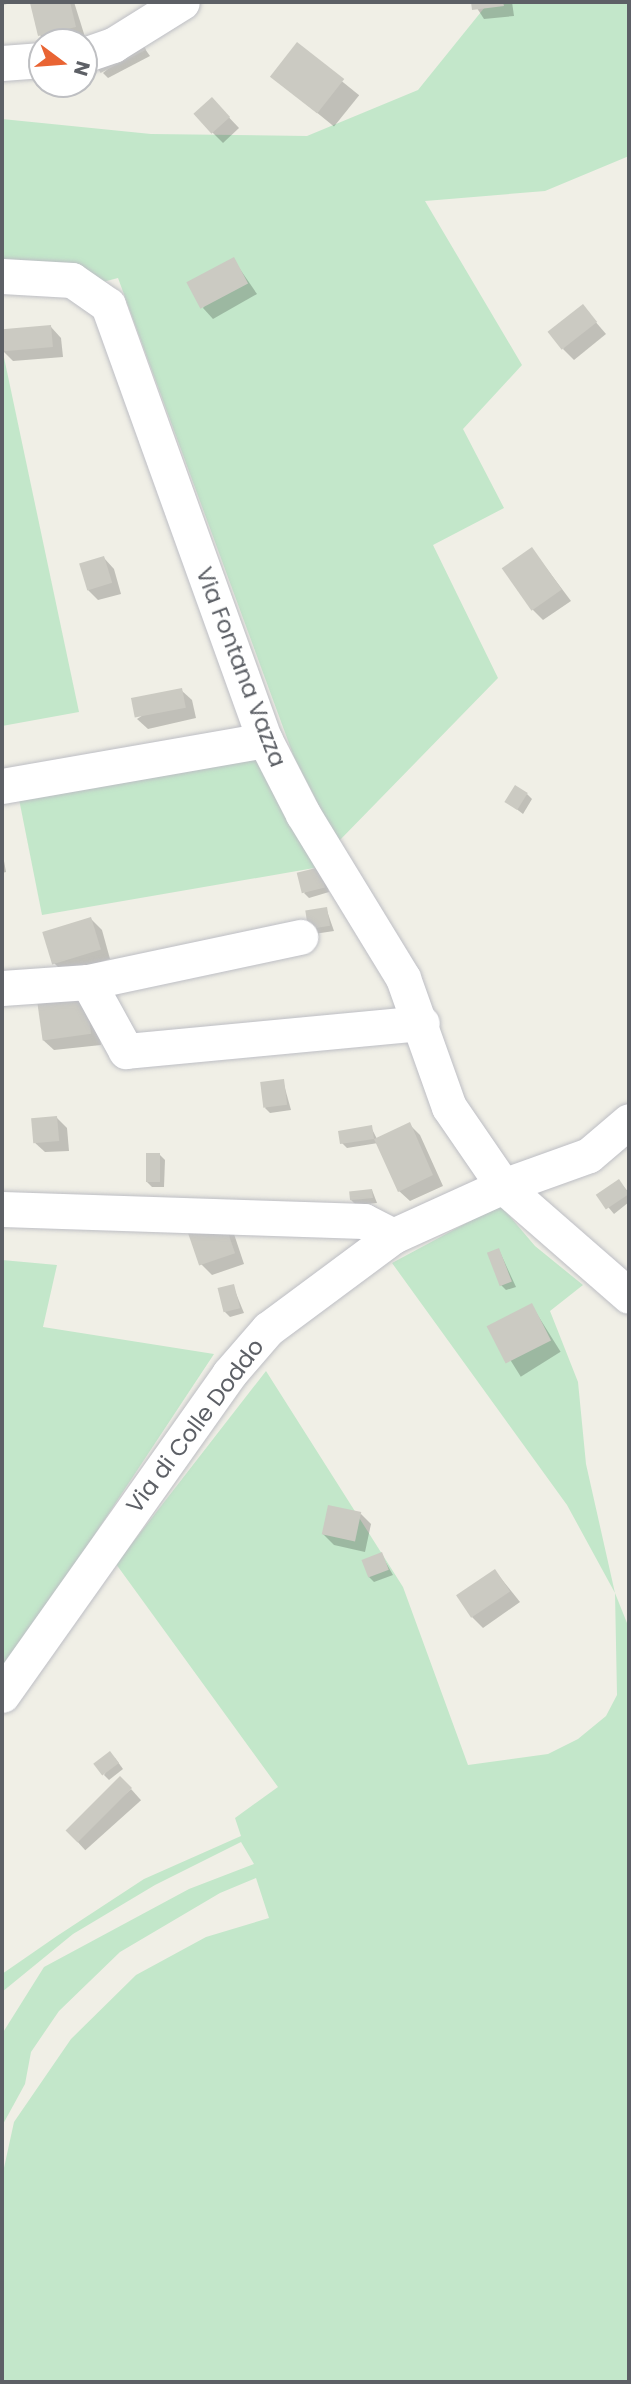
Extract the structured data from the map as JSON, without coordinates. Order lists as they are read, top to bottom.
{
  "streets": {
    "street": ["Via Fontana Vazza", "Via di Colle Doddo"]
  },
  "crossings": [
    ["Via Fontana Vazza", "Via di Colle Doddo"]
  ],
  "north": "right"
}
